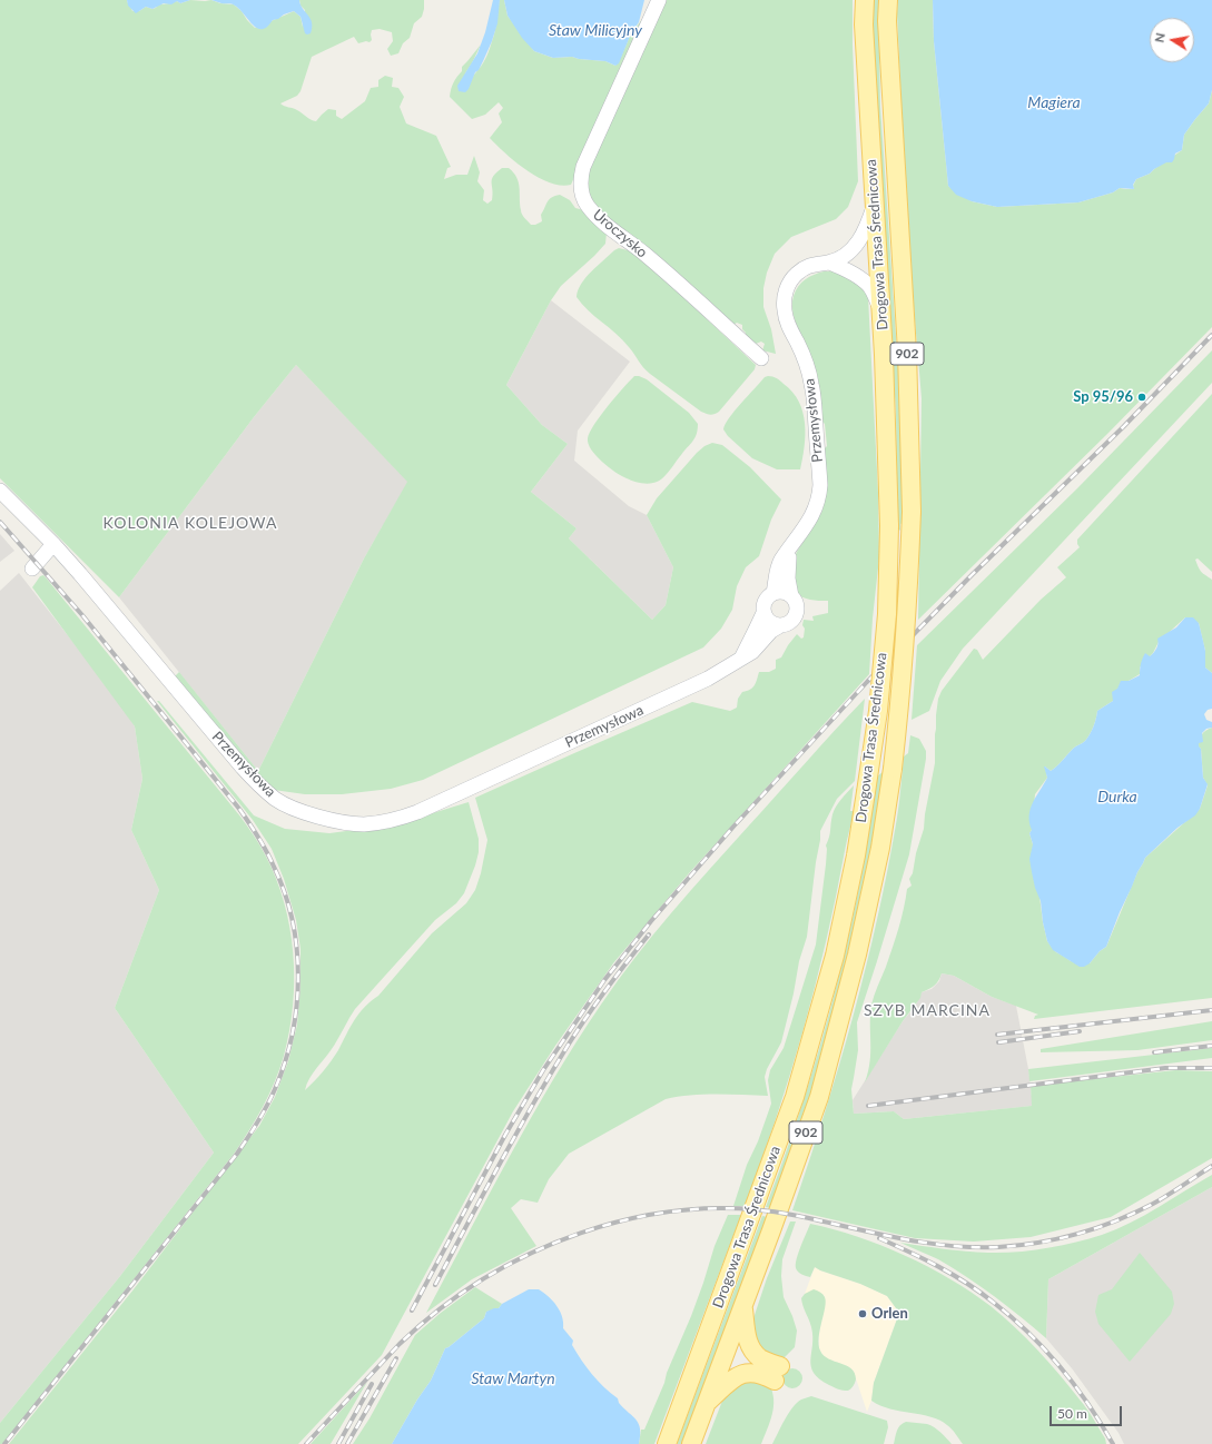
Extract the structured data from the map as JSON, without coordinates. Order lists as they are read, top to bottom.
{
  "streets": {
    "main road": ["Drogowa Trasa Średnicowa", "902"],
    "street": ["Uroczysko", "Przemysłowa"]
  },
  "districts": ["KOLONIA KOLEJOWA", "SZYB MARCINA"],
  "water": [
    "Staw Milicyjny",
    "Magiera",
    "Durka",
    "Staw Martyn"
  ],
  "places": ["Sp 95/96", "Orlen"],
  "scale_bar": "50 m",
  "north": "left"
}
